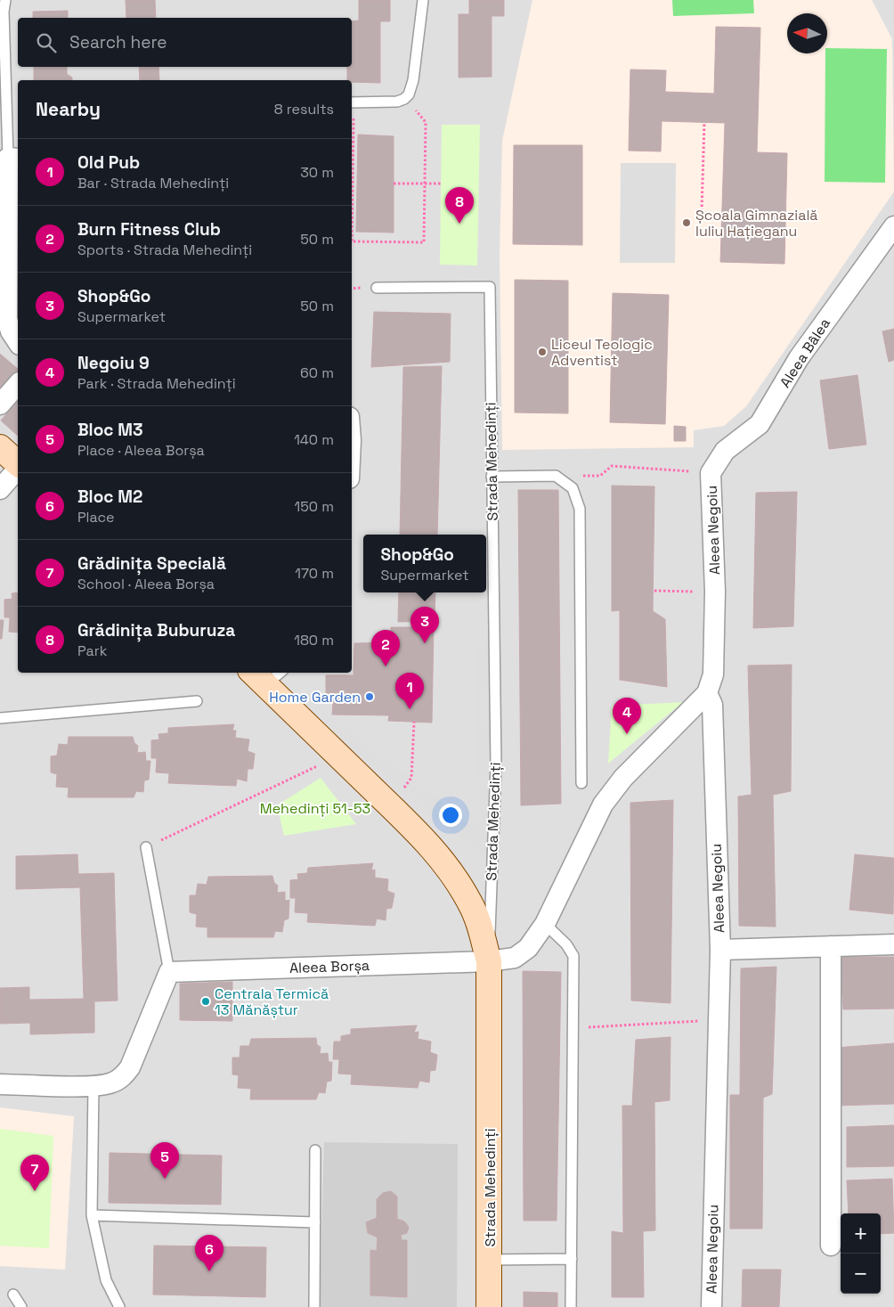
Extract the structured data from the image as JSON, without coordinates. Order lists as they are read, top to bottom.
{
  "streets": {
    "street": [
      "Aleea Bâlea",
      "Strada Mehedinți",
      "Aleea Negoiu",
      "Aleea Borșa"
    ]
  },
  "crossings": [
    ["Aleea Bâlea", "Aleea Negoiu"],
    ["Strada Mehedinți", "Aleea Borșa"]
  ],
  "parks": ["Mehedinți 51-53"],
  "places": [
    "Școala Gimnazială Iuliu Hațieganu",
    "Liceul Teologic Adventist",
    "Home Garden",
    "Centrala Termică 13 Mănăștur"
  ],
  "north": "left",
  "page": {
    "search": "Search here",
    "heading": ["Nearby", "8 results"],
    "list": [
      {
        "mark": "1",
        "name": "Old Pub",
        "note": "Bar · Strada Mehedinți",
        "value": "30 m"
      },
      {
        "mark": "2",
        "name": "Burn Fitness Club",
        "note": "Sports · Strada Mehedinți",
        "value": "50 m"
      },
      {
        "mark": "3",
        "name": "Shop&Go",
        "note": "Supermarket",
        "value": "50 m"
      },
      {
        "mark": "4",
        "name": "Negoiu 9",
        "note": "Park · Strada Mehedinți",
        "value": "60 m"
      },
      {
        "mark": "5",
        "name": "Bloc M3",
        "note": "Place · Aleea Borșa",
        "value": "140 m"
      },
      {
        "mark": "6",
        "name": "Bloc M2",
        "note": "Place",
        "value": "150 m"
      },
      {
        "mark": "7",
        "name": "Grădinița Specială",
        "note": "School · Aleea Borșa",
        "value": "170 m"
      },
      {
        "mark": "8",
        "name": "Grădinița Buburuza",
        "note": "Park",
        "value": "180 m"
      }
    ],
    "pins": [
      "8",
      "3",
      "2",
      "1",
      "4",
      "5",
      "7",
      "6"
    ],
    "popup": ["Shop&Go", "Supermarket"],
    "map_buttons": ["+", "−"]
  }
}
